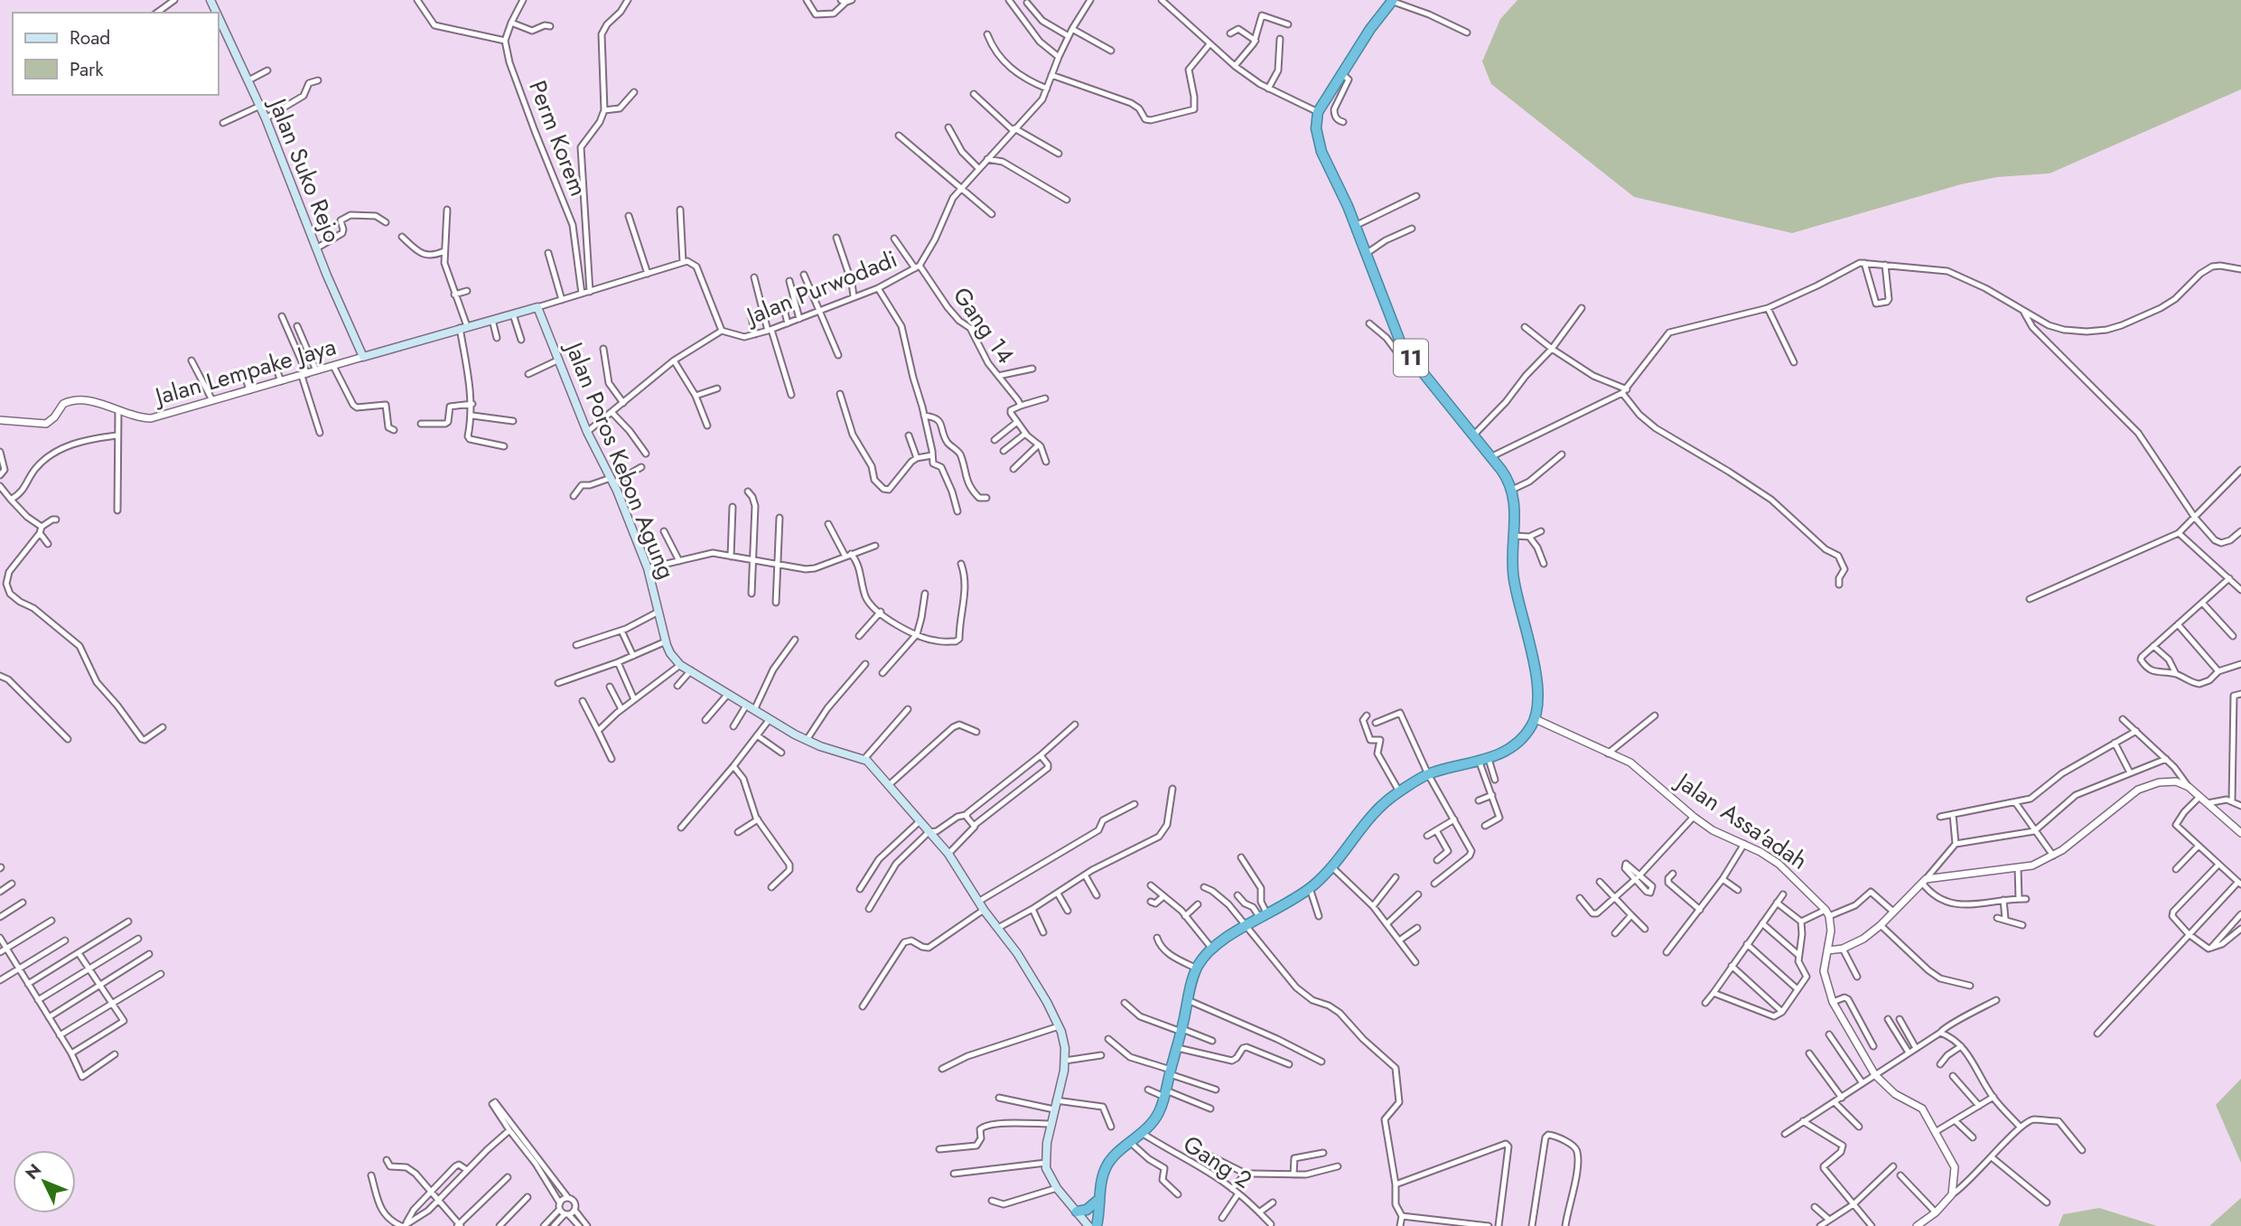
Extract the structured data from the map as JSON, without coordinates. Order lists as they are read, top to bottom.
{
  "streets": {
    "highway": ["11"],
    "main road": ["Jalan Suko Rejo", "Jalan Poros Kebon Agung"],
    "street": [
      "Perm Korem",
      "Jalan Purwodadi",
      "Gang 14",
      "Jalan Lempake Jaya",
      "Jalan Assa'adah",
      "Gang 2"
    ]
  },
  "crossings": [
    ["Jalan Suko Rejo", "Jalan Lempake Jaya"],
    ["Jalan Purwodadi", "Gang 14"],
    ["11", "Jalan Assa'adah"]
  ],
  "legend": ["Road", "Park"],
  "north": "top left"
}
